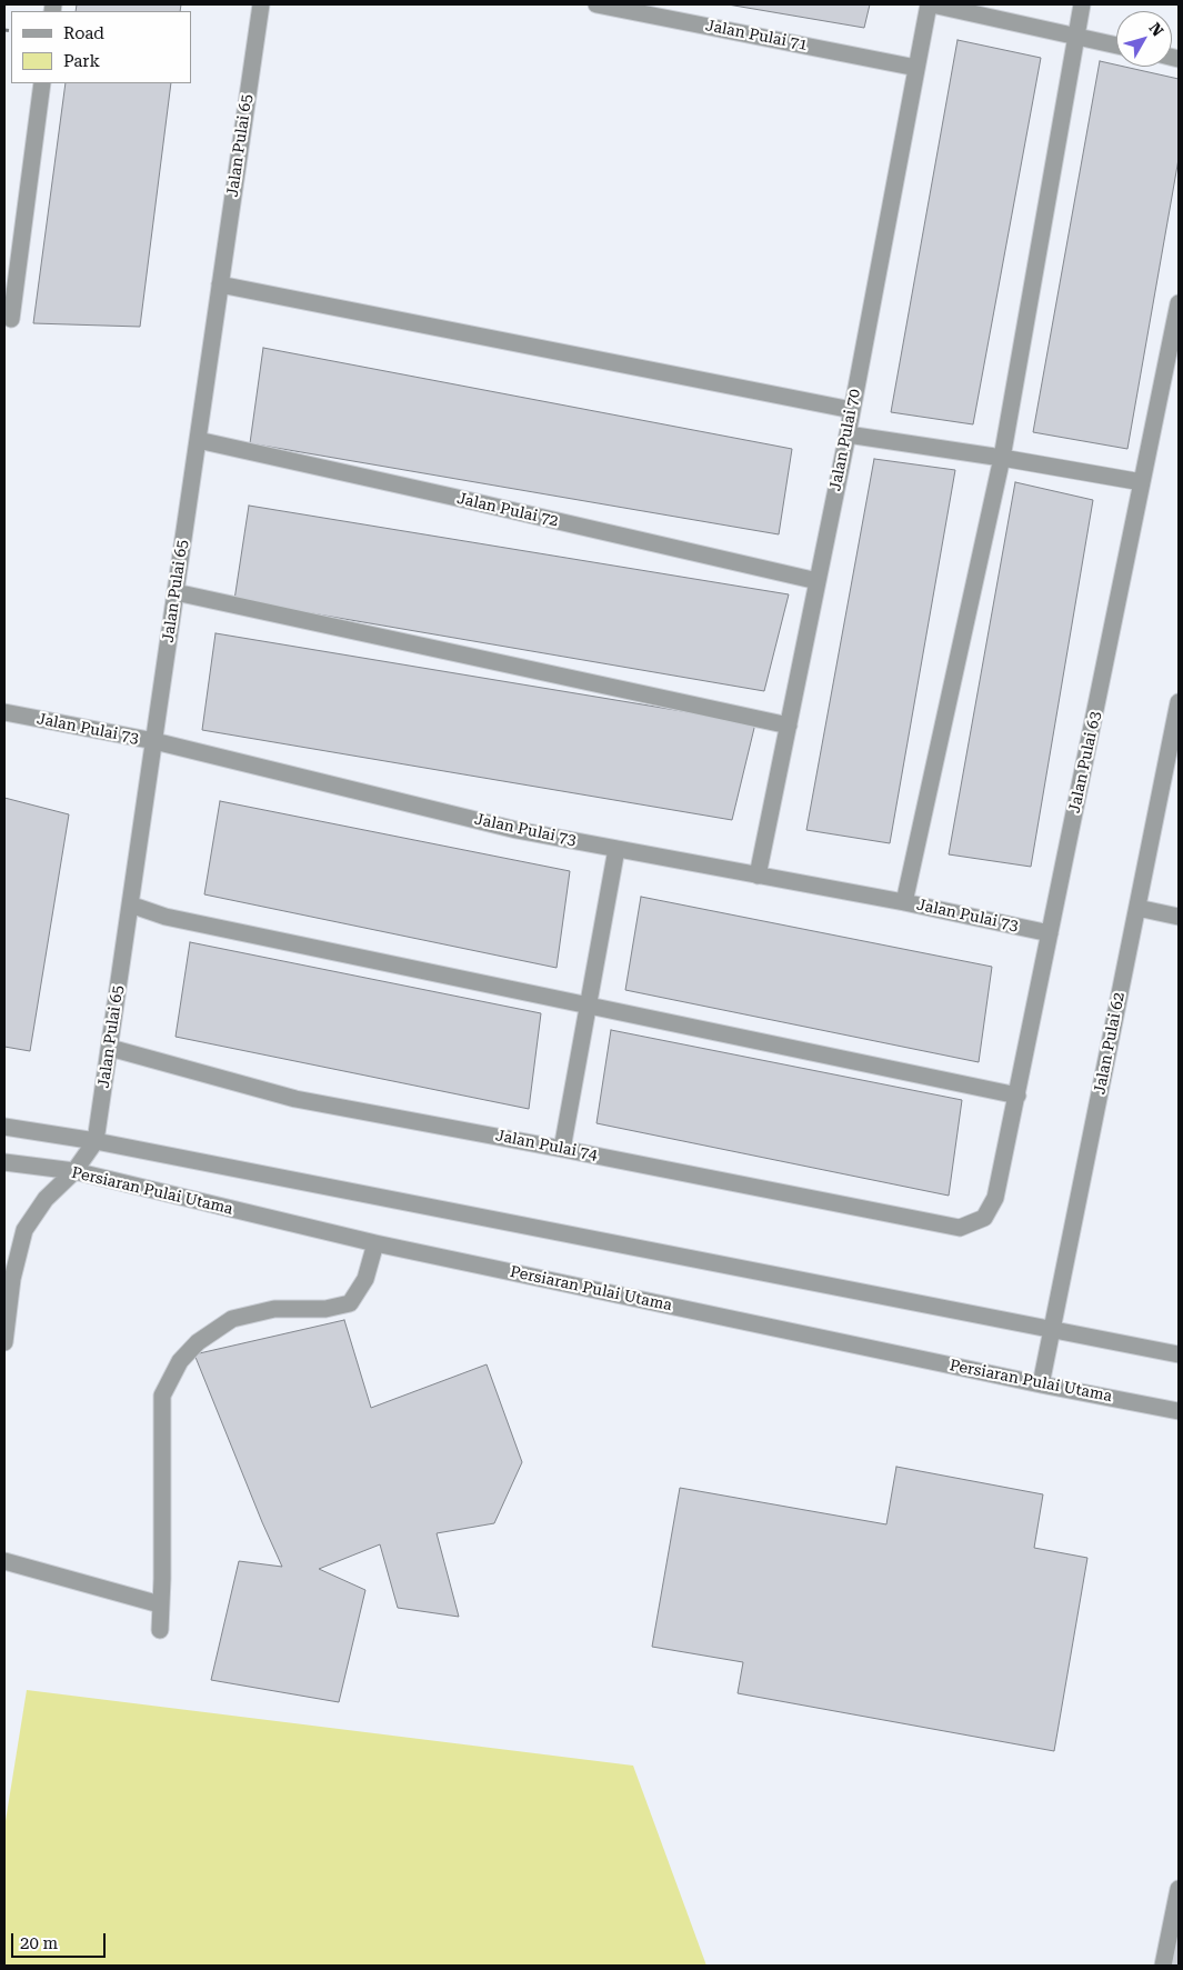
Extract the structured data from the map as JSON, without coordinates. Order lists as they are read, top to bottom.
{
  "streets": {
    "street": [
      "Jalan Pulai 71",
      "Jalan Pulai 65",
      "Jalan Pulai 70",
      "Jalan Pulai 72",
      "Jalan Pulai 73",
      "Jalan Pulai 63",
      "Jalan Pulai 62",
      "Jalan Pulai 74",
      "Persiaran Pulai Utama"
    ]
  },
  "crossings": [
    ["Jalan Pulai 71", "Jalan Pulai 70"],
    ["Jalan Pulai 65", "Jalan Pulai 72"],
    ["Jalan Pulai 65", "Jalan Pulai 73"],
    ["Jalan Pulai 65", "Jalan Pulai 74"],
    ["Jalan Pulai 65", "Persiaran Pulai Utama"],
    ["Jalan Pulai 70", "Jalan Pulai 72"],
    ["Jalan Pulai 70", "Jalan Pulai 73"],
    ["Jalan Pulai 73", "Jalan Pulai 63"],
    ["Jalan Pulai 63", "Jalan Pulai 74"],
    ["Jalan Pulai 62", "Persiaran Pulai Utama"]
  ],
  "legend": ["Road", "Park"],
  "scale_bar": "20 m",
  "north": "top right"
}
